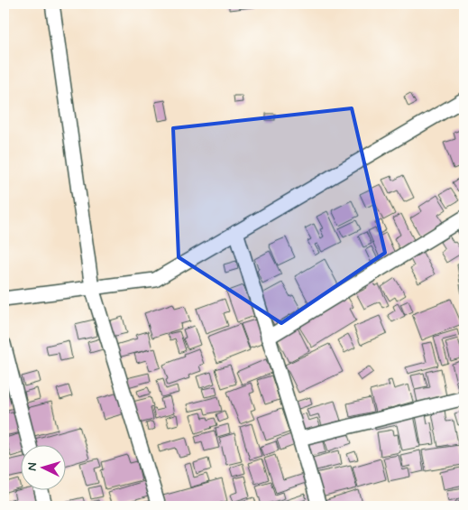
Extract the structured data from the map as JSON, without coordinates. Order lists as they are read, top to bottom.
{
  "north": "left"
}
